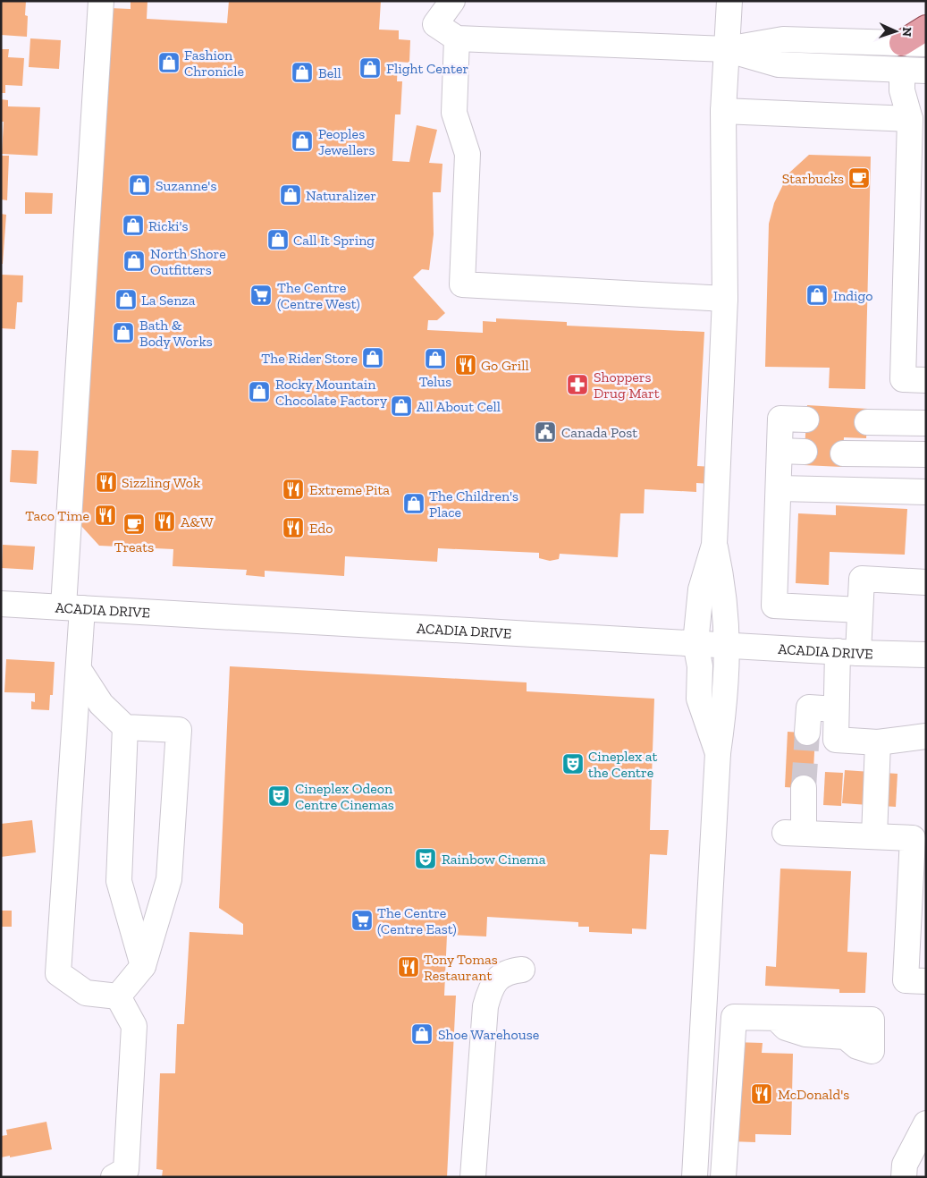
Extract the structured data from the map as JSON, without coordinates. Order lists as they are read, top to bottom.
{
  "streets": {
    "street": ["ACADIA DRIVE"]
  },
  "places": {
    "shop": [
      "Fashion Chronicle",
      "Flight Center",
      "Bell",
      "Peoples Jewellers",
      "Suzanne's",
      "Naturalizer",
      "Ricki's",
      "Call It Spring",
      "North Shore Outfitters",
      "Indigo",
      "La Senza",
      "Bath & Body Works",
      "The Rider Store",
      "Telus",
      "Rocky Mountain Chocolate Factory",
      "All About Cell",
      "The Children's Place",
      "Shoe Warehouse"
    ],
    "cafe": ["Starbucks", "Treats"],
    "supermarket": ["The Centre (Centre West)", "The Centre (Centre East)"],
    "restaurant": [
      "Go Grill",
      "Sizzling Wok",
      "Extreme Pita",
      "Taco Time",
      "A&W",
      "Edo",
      "Tony Tomas Restaurant",
      "McDonald's"
    ],
    "pharmacy": ["Shoppers Drug Mart"],
    "public building": ["Canada Post"],
    "theatre": ["Cineplex at the Centre", "Cineplex Odeon Centre Cinemas", "Rainbow Cinema"]
  },
  "north": "right"
}
